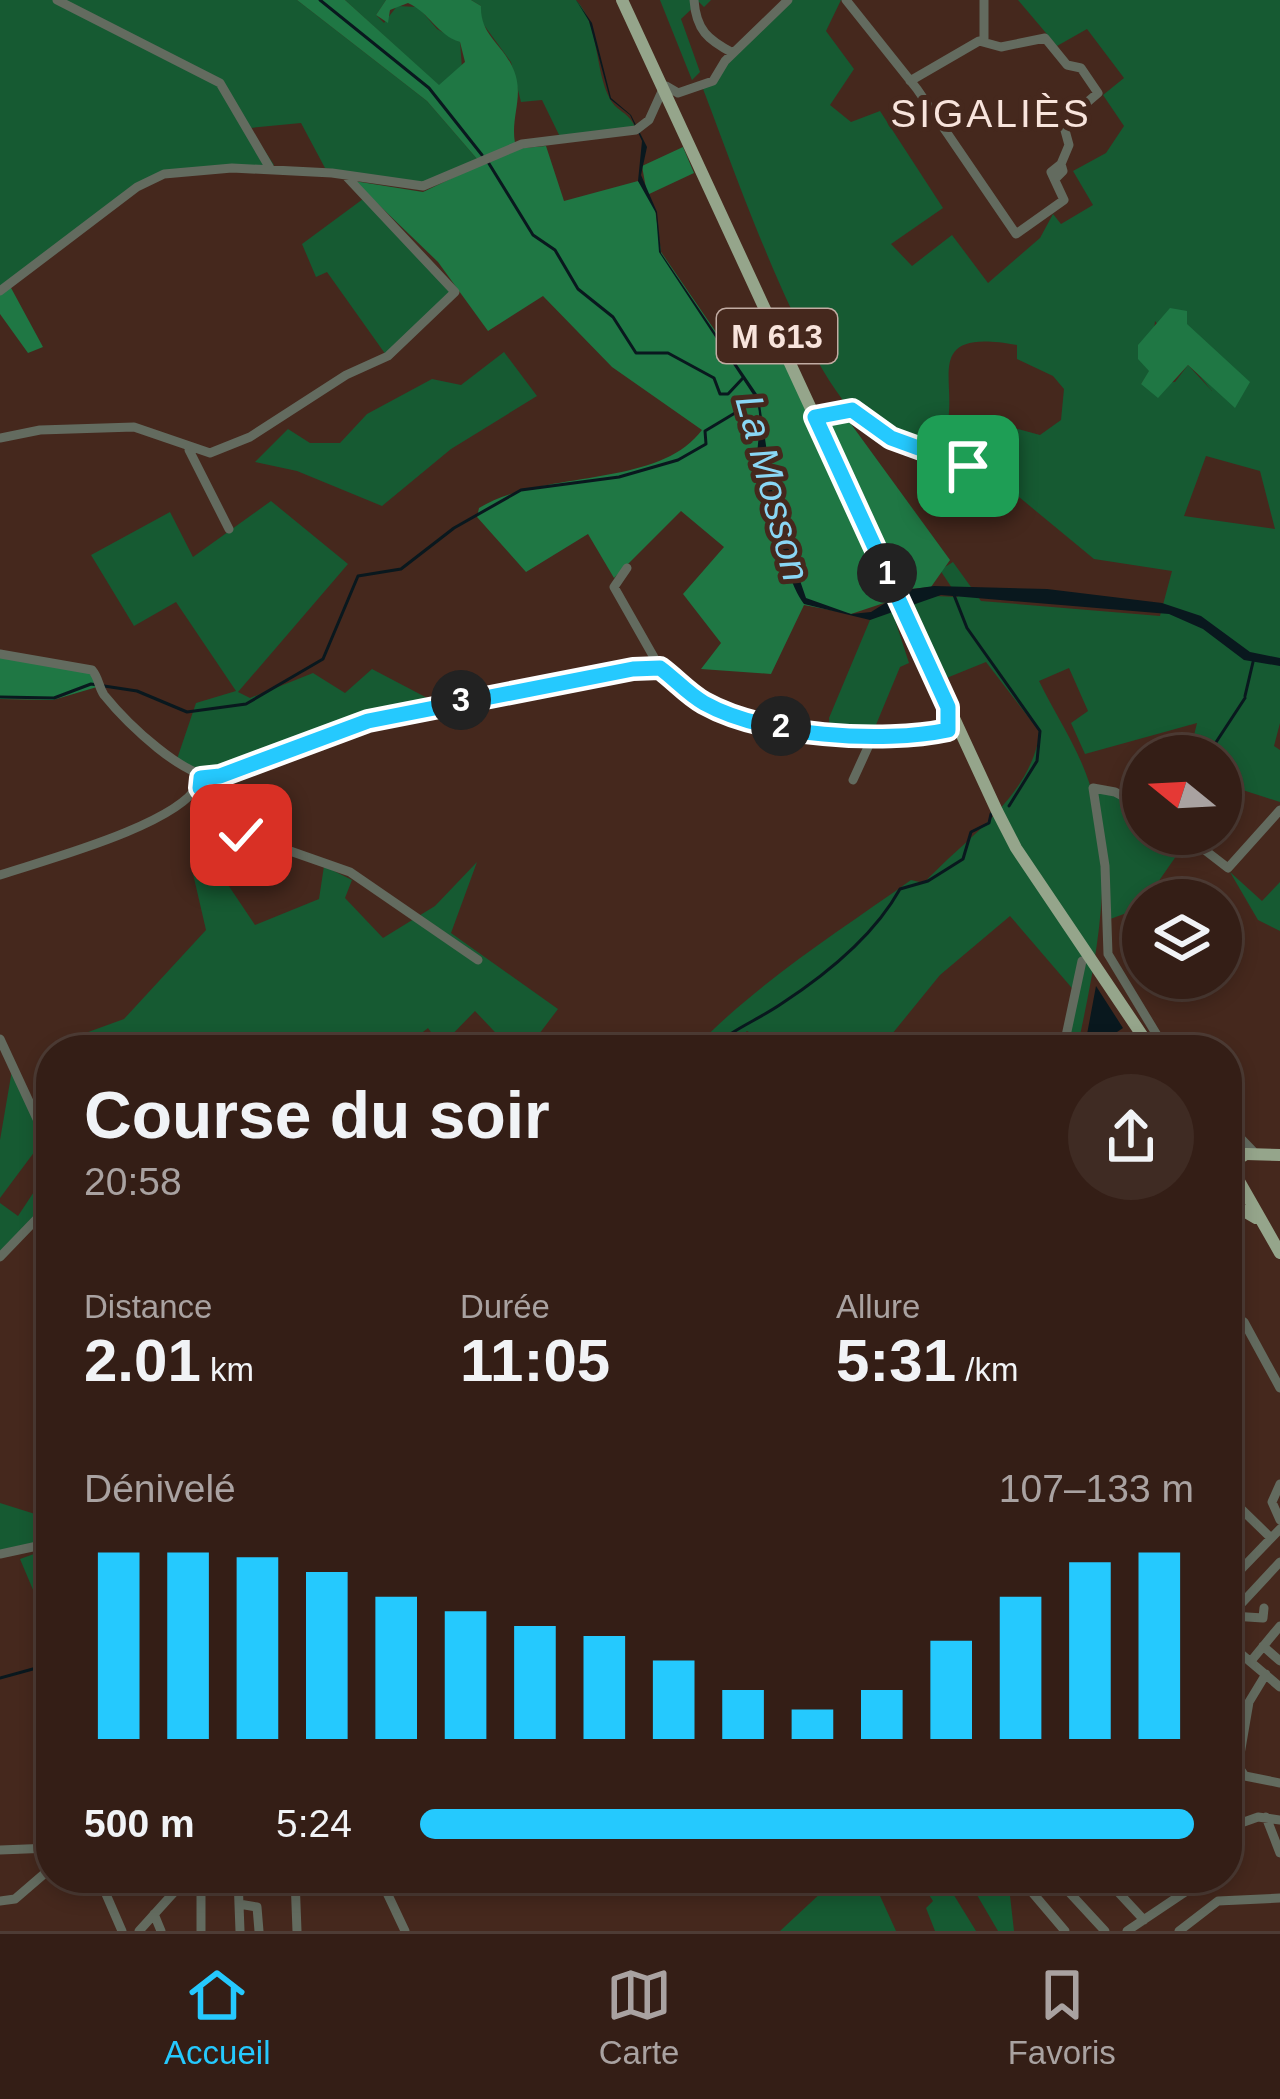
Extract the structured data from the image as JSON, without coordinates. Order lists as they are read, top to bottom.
{
  "streets": {
    "main road": ["M 613"]
  },
  "districts": ["SIGALIÈS"],
  "water": ["La Mosson"],
  "north": "left",
  "page": {
    "pins": ["1", "3", "2"],
    "heading": ["Course du soir", "20:58"],
    "stats": [
      ["Distance", "2.01 km"],
      ["Durée", "11:05"],
      ["Allure", "5:31 /km"]
    ],
    "chart": ["Dénivelé", "107–133 m"],
    "list": [
      {
        "name": "500 m",
        "note": "5:24"
      }
    ],
    "tabs": ["Accueil", "Carte", "Favoris"]
  }
}
